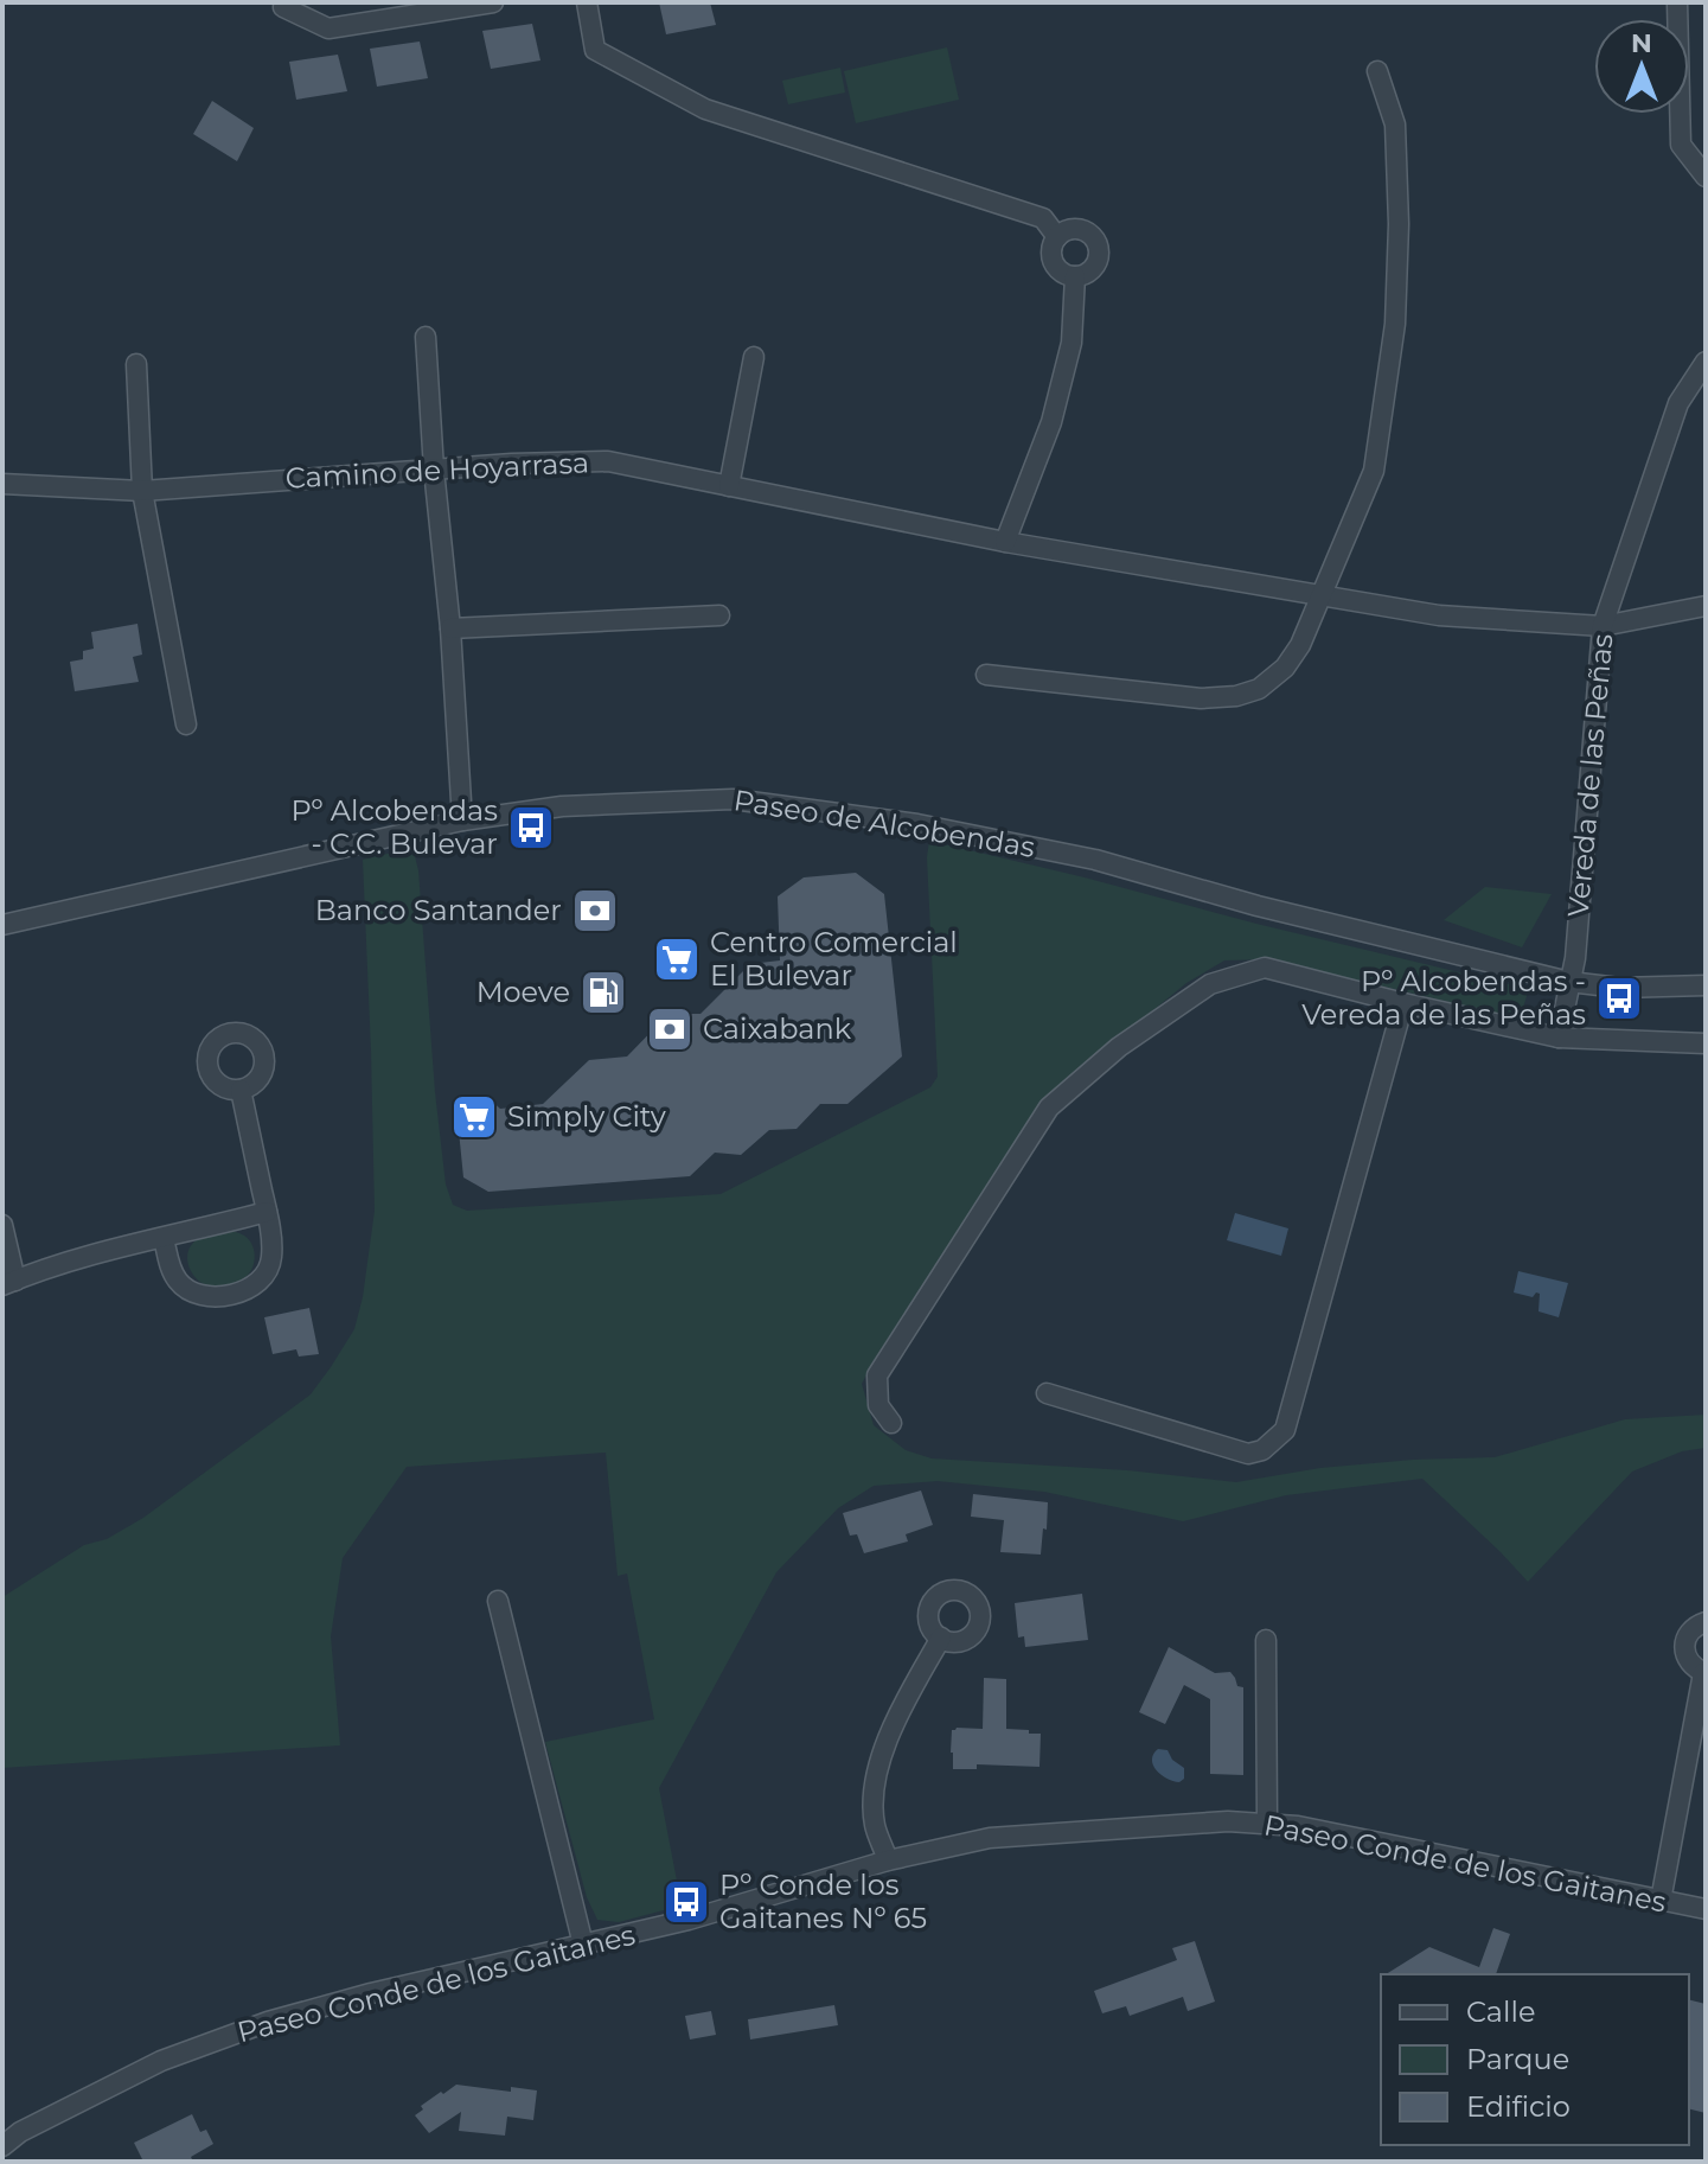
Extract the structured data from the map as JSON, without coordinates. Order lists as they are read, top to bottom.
{
  "streets": {
    "street": [
      "Camino de Hoyarrasa",
      "Vereda de las Peñas",
      "Paseo de Alcobendas",
      "Paseo Conde de los Gaitanes"
    ]
  },
  "crossings": [
    ["Camino de Hoyarrasa", "Vereda de las Peñas"],
    ["Vereda de las Peñas", "Paseo de Alcobendas"]
  ],
  "places": {
    "bus stop": ["Pº Alcobendas - C.C. Bulevar", "Pº Alcobendas - Vereda de las Peñas", "Pº Conde los Gaitanes Nº 65"],
    "bank": ["Banco Santander", "Caixabank"],
    "supermarket": ["Centro Comercial El Bulevar", "Simply City"],
    "fuel station": ["Moeve"]
  },
  "legend": ["Calle", "Parque", "Edificio"],
  "north": "top"
}
